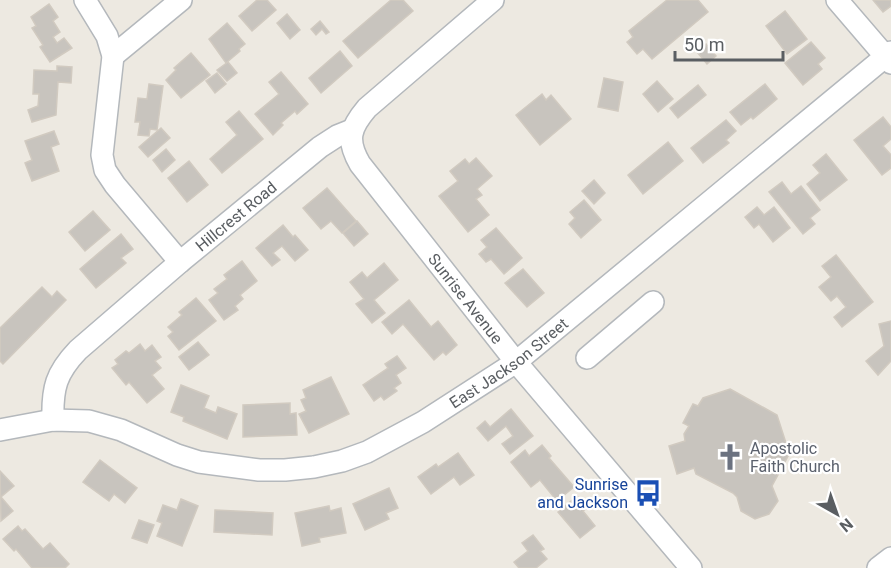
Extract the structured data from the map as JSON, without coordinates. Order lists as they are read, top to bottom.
{
  "streets": {
    "street": ["Hillcrest Road", "Sunrise Avenue", "East Jackson Street"]
  },
  "crossings": [
    ["Hillcrest Road", "Sunrise Avenue"],
    ["Hillcrest Road", "East Jackson Street"],
    ["Sunrise Avenue", "East Jackson Street"]
  ],
  "places": {
    "church": ["Apostolic Faith Church"],
    "bus stop": ["Sunrise and Jackson"]
  },
  "scale_bar": "50 m",
  "north": "bottom right"
}
